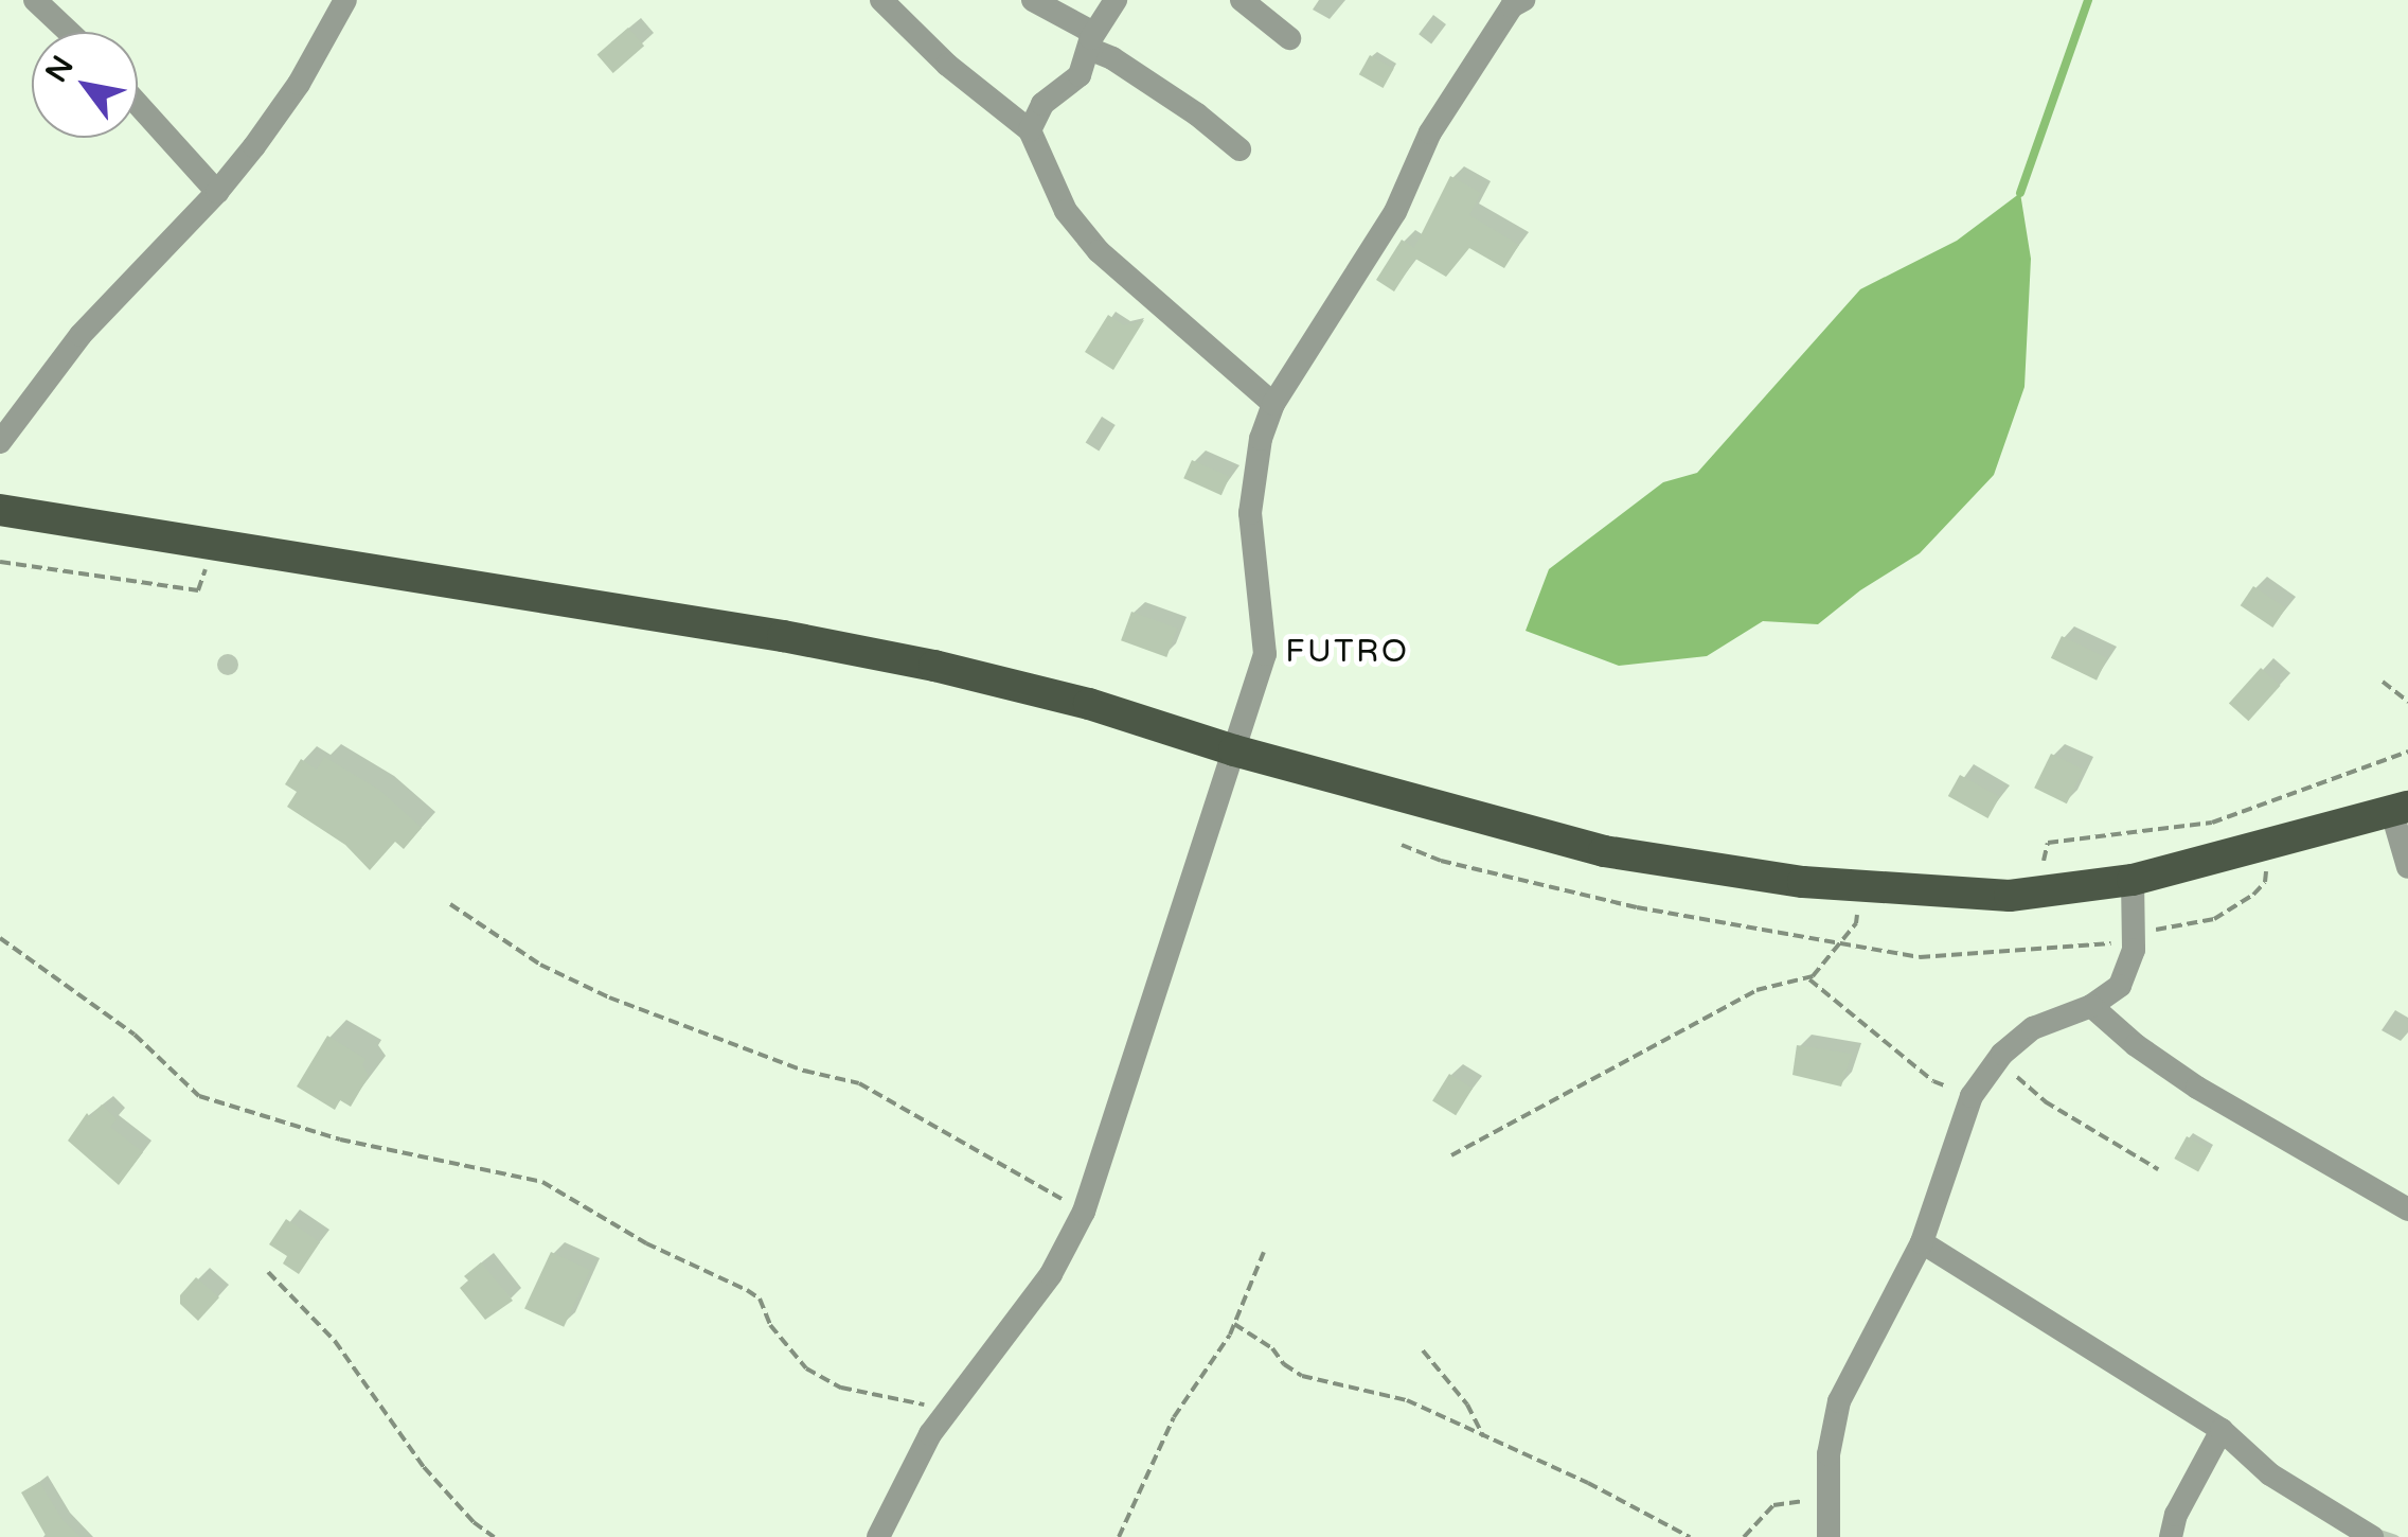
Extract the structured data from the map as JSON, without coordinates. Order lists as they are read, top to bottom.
{
  "districts": ["FUTRO"],
  "north": "top left"
}
